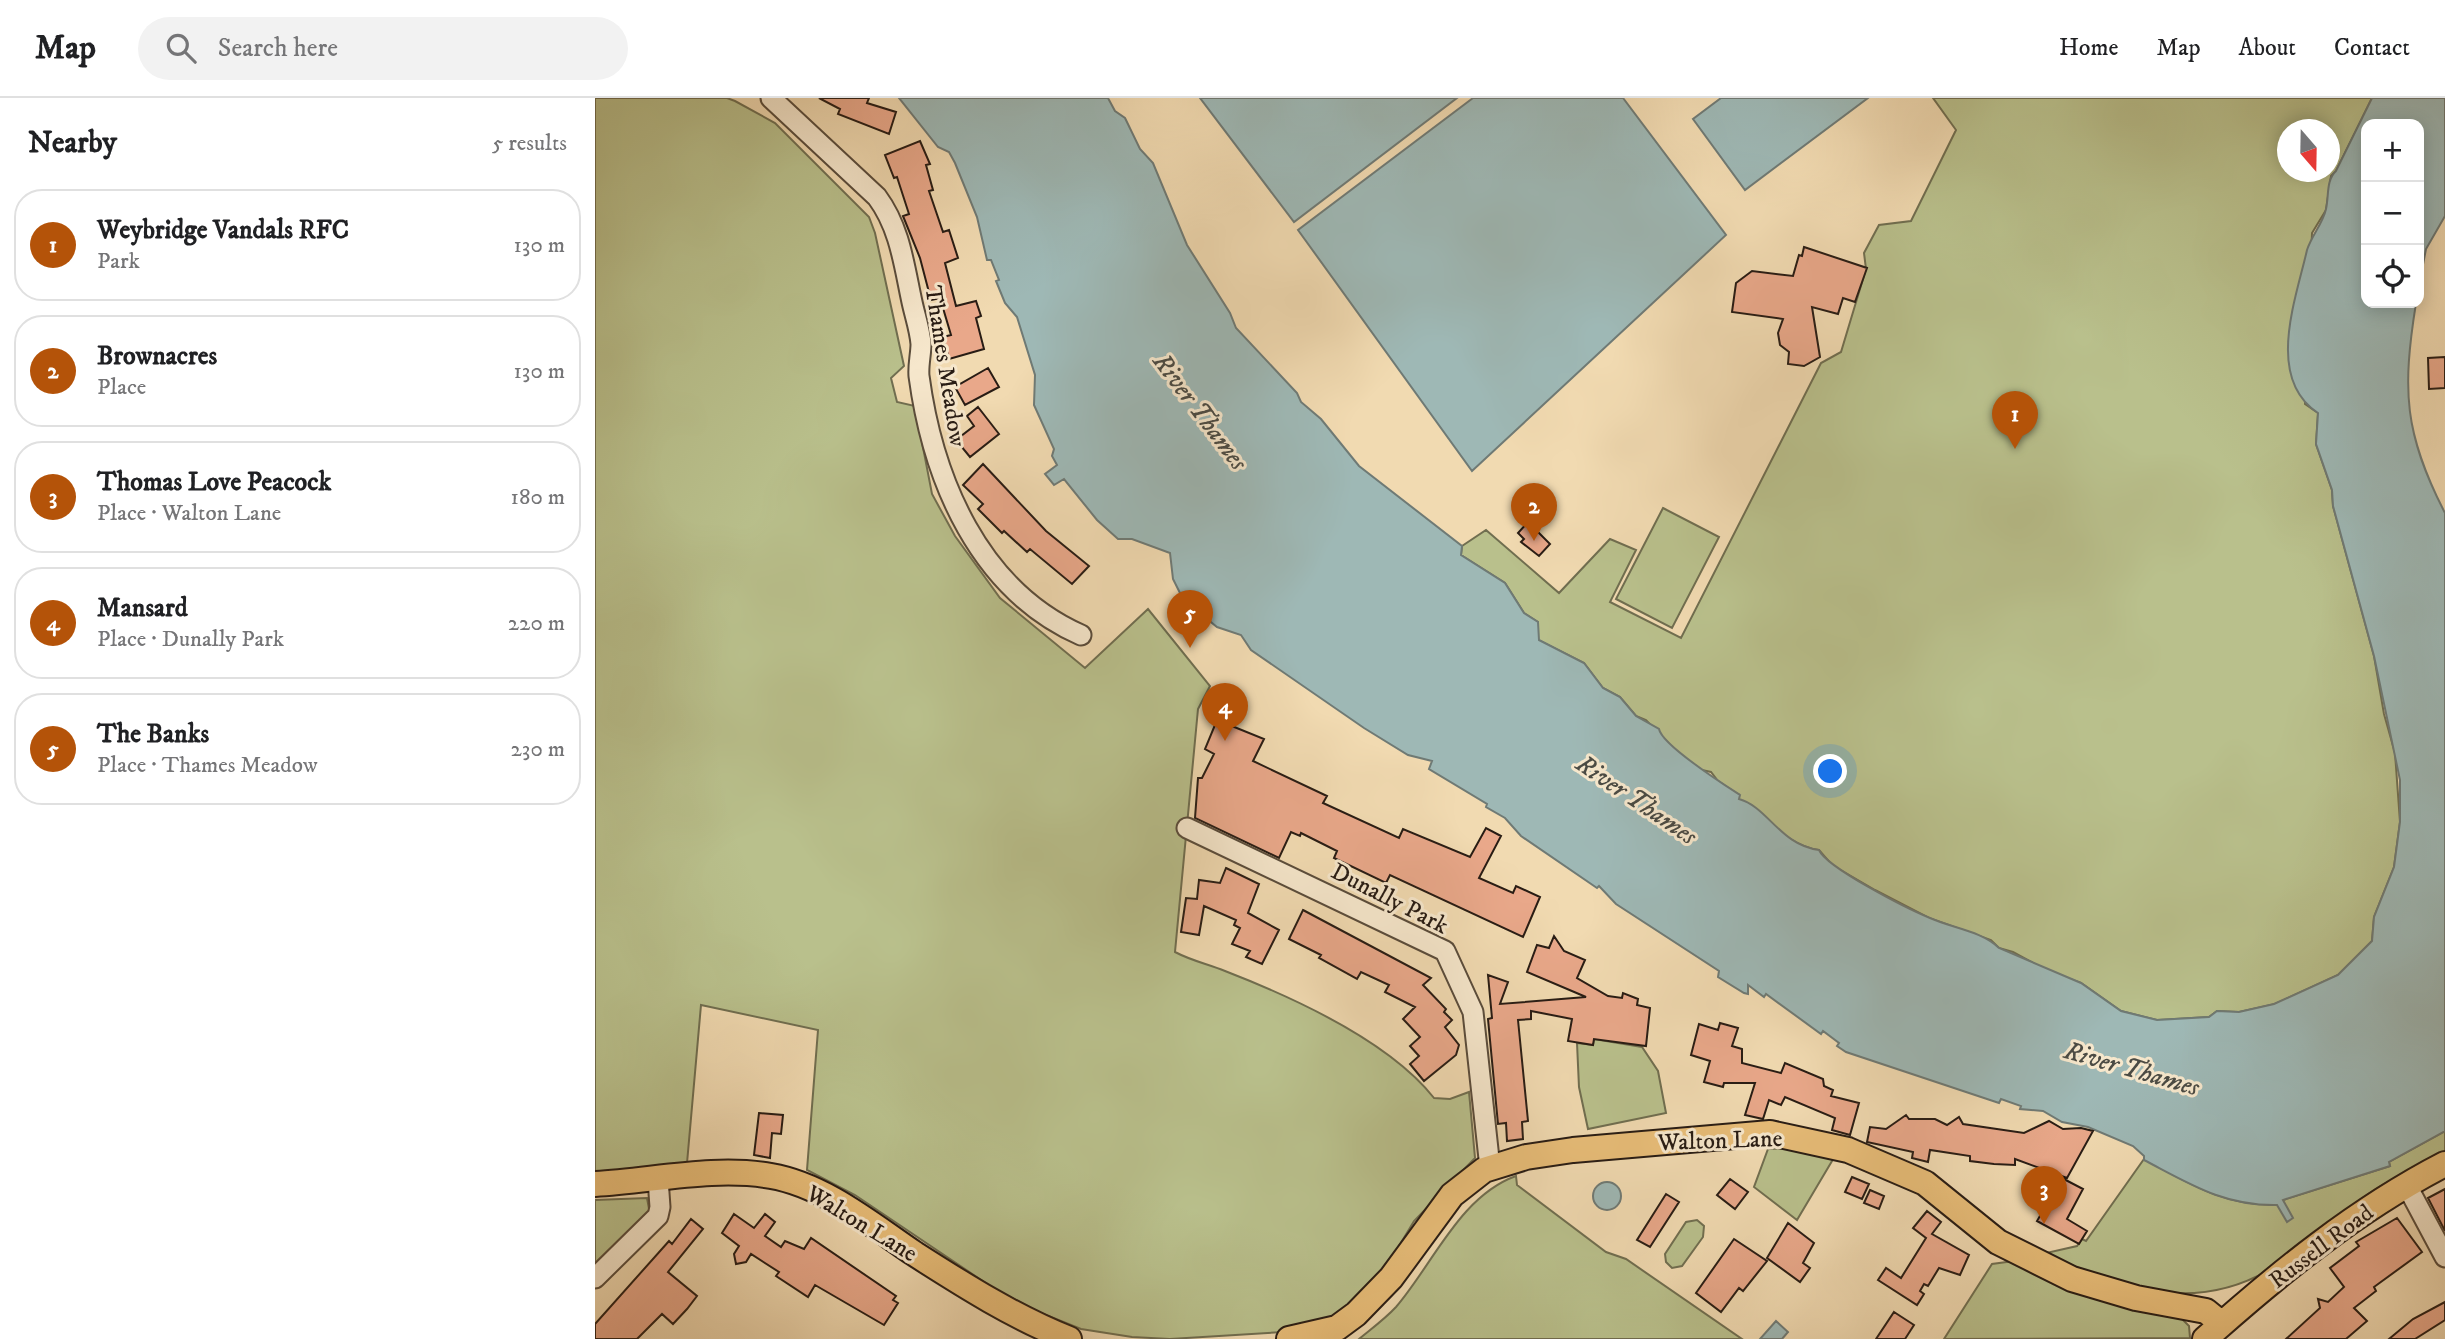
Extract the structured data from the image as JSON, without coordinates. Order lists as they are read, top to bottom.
{
  "streets": {
    "main road": ["Walton Lane", "Russell Road"],
    "street": ["Thames Meadow", "Dunally Park"]
  },
  "crossings": [
    ["Dunally Park", "Walton Lane"],
    ["Walton Lane", "Russell Road"]
  ],
  "water": ["River Thames"],
  "north": "bottom",
  "page": {
    "header": "Map",
    "search": "Search here",
    "nav": [
      "Home",
      "Map",
      "About",
      "Contact"
    ],
    "heading": ["Nearby", "5 results"],
    "map_buttons": ["+", "−"],
    "list": [
      {
        "mark": "1",
        "name": "Weybridge Vandals RFC",
        "note": "Park",
        "value": "130 m"
      },
      {
        "mark": "2",
        "name": "Brownacres",
        "note": "Place",
        "value": "130 m"
      },
      {
        "mark": "3",
        "name": "Thomas Love Peacock",
        "note": "Place · Walton Lane",
        "value": "180 m"
      },
      {
        "mark": "4",
        "name": "Mansard",
        "note": "Place · Dunally Park",
        "value": "220 m"
      },
      {
        "mark": "5",
        "name": "The Banks",
        "note": "Place · Thames Meadow",
        "value": "230 m"
      }
    ],
    "pins": [
      "1",
      "2",
      "5",
      "4",
      "3"
    ]
  }
}
